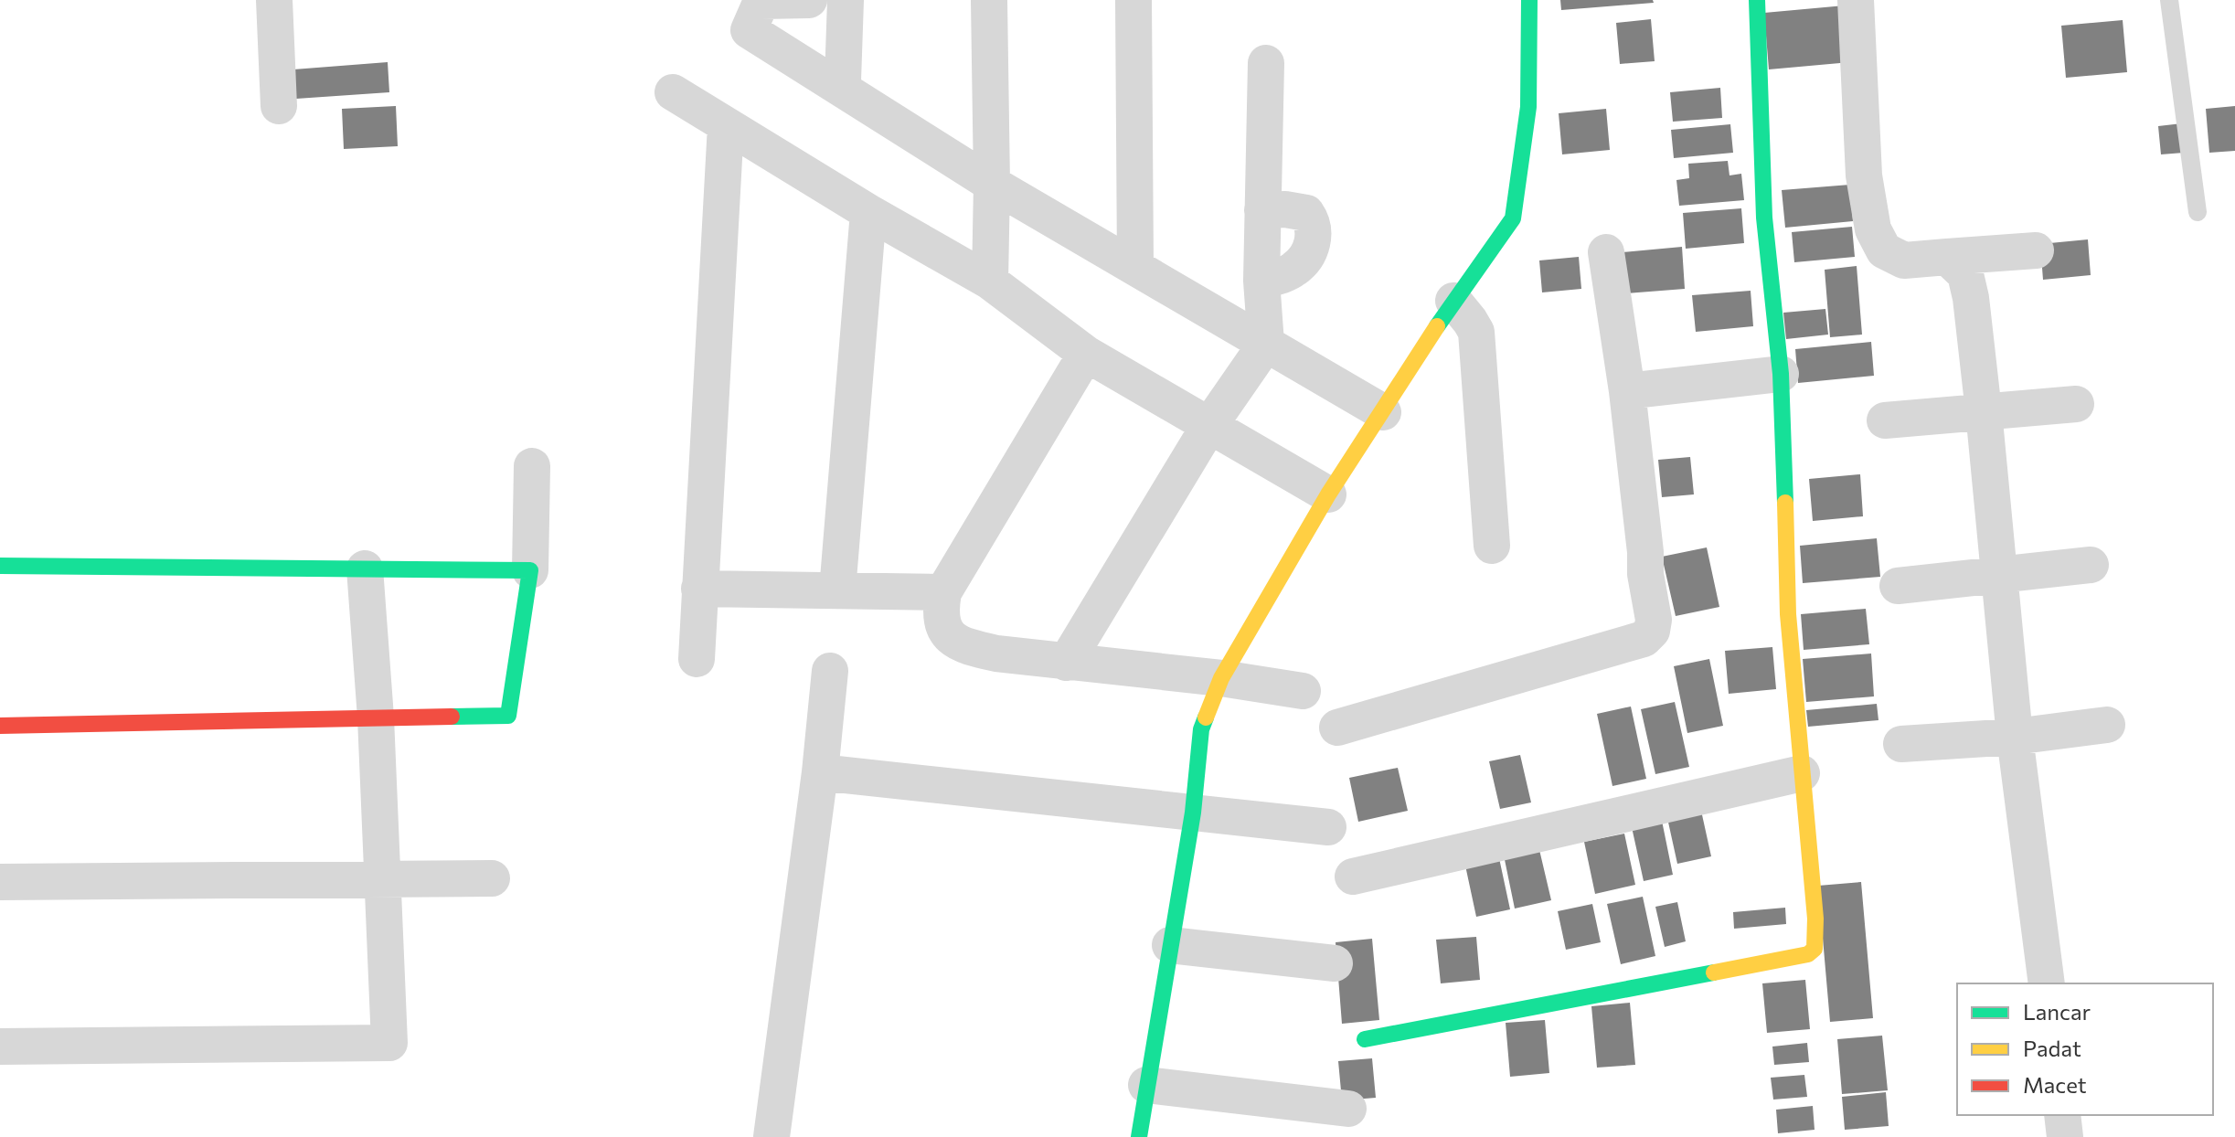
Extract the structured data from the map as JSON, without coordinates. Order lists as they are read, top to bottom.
{
  "legend": ["Lancar", "Padat", "Macet"]
}
